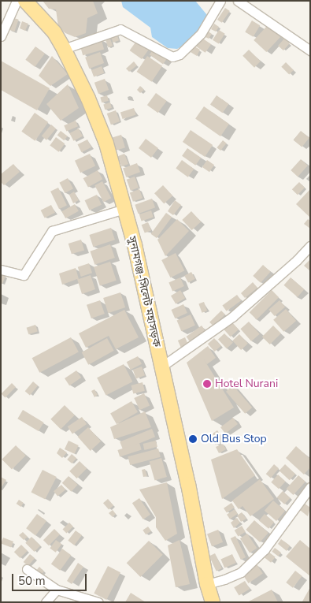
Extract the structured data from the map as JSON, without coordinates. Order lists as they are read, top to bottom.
{
  "streets": {
    "main road": ["সুনামগঞ্জ-সিলেট মহাসড়ক"]
  },
  "places": ["Hotel Nurani", "Old Bus Stop"],
  "scale_bar": "50 m"
}
